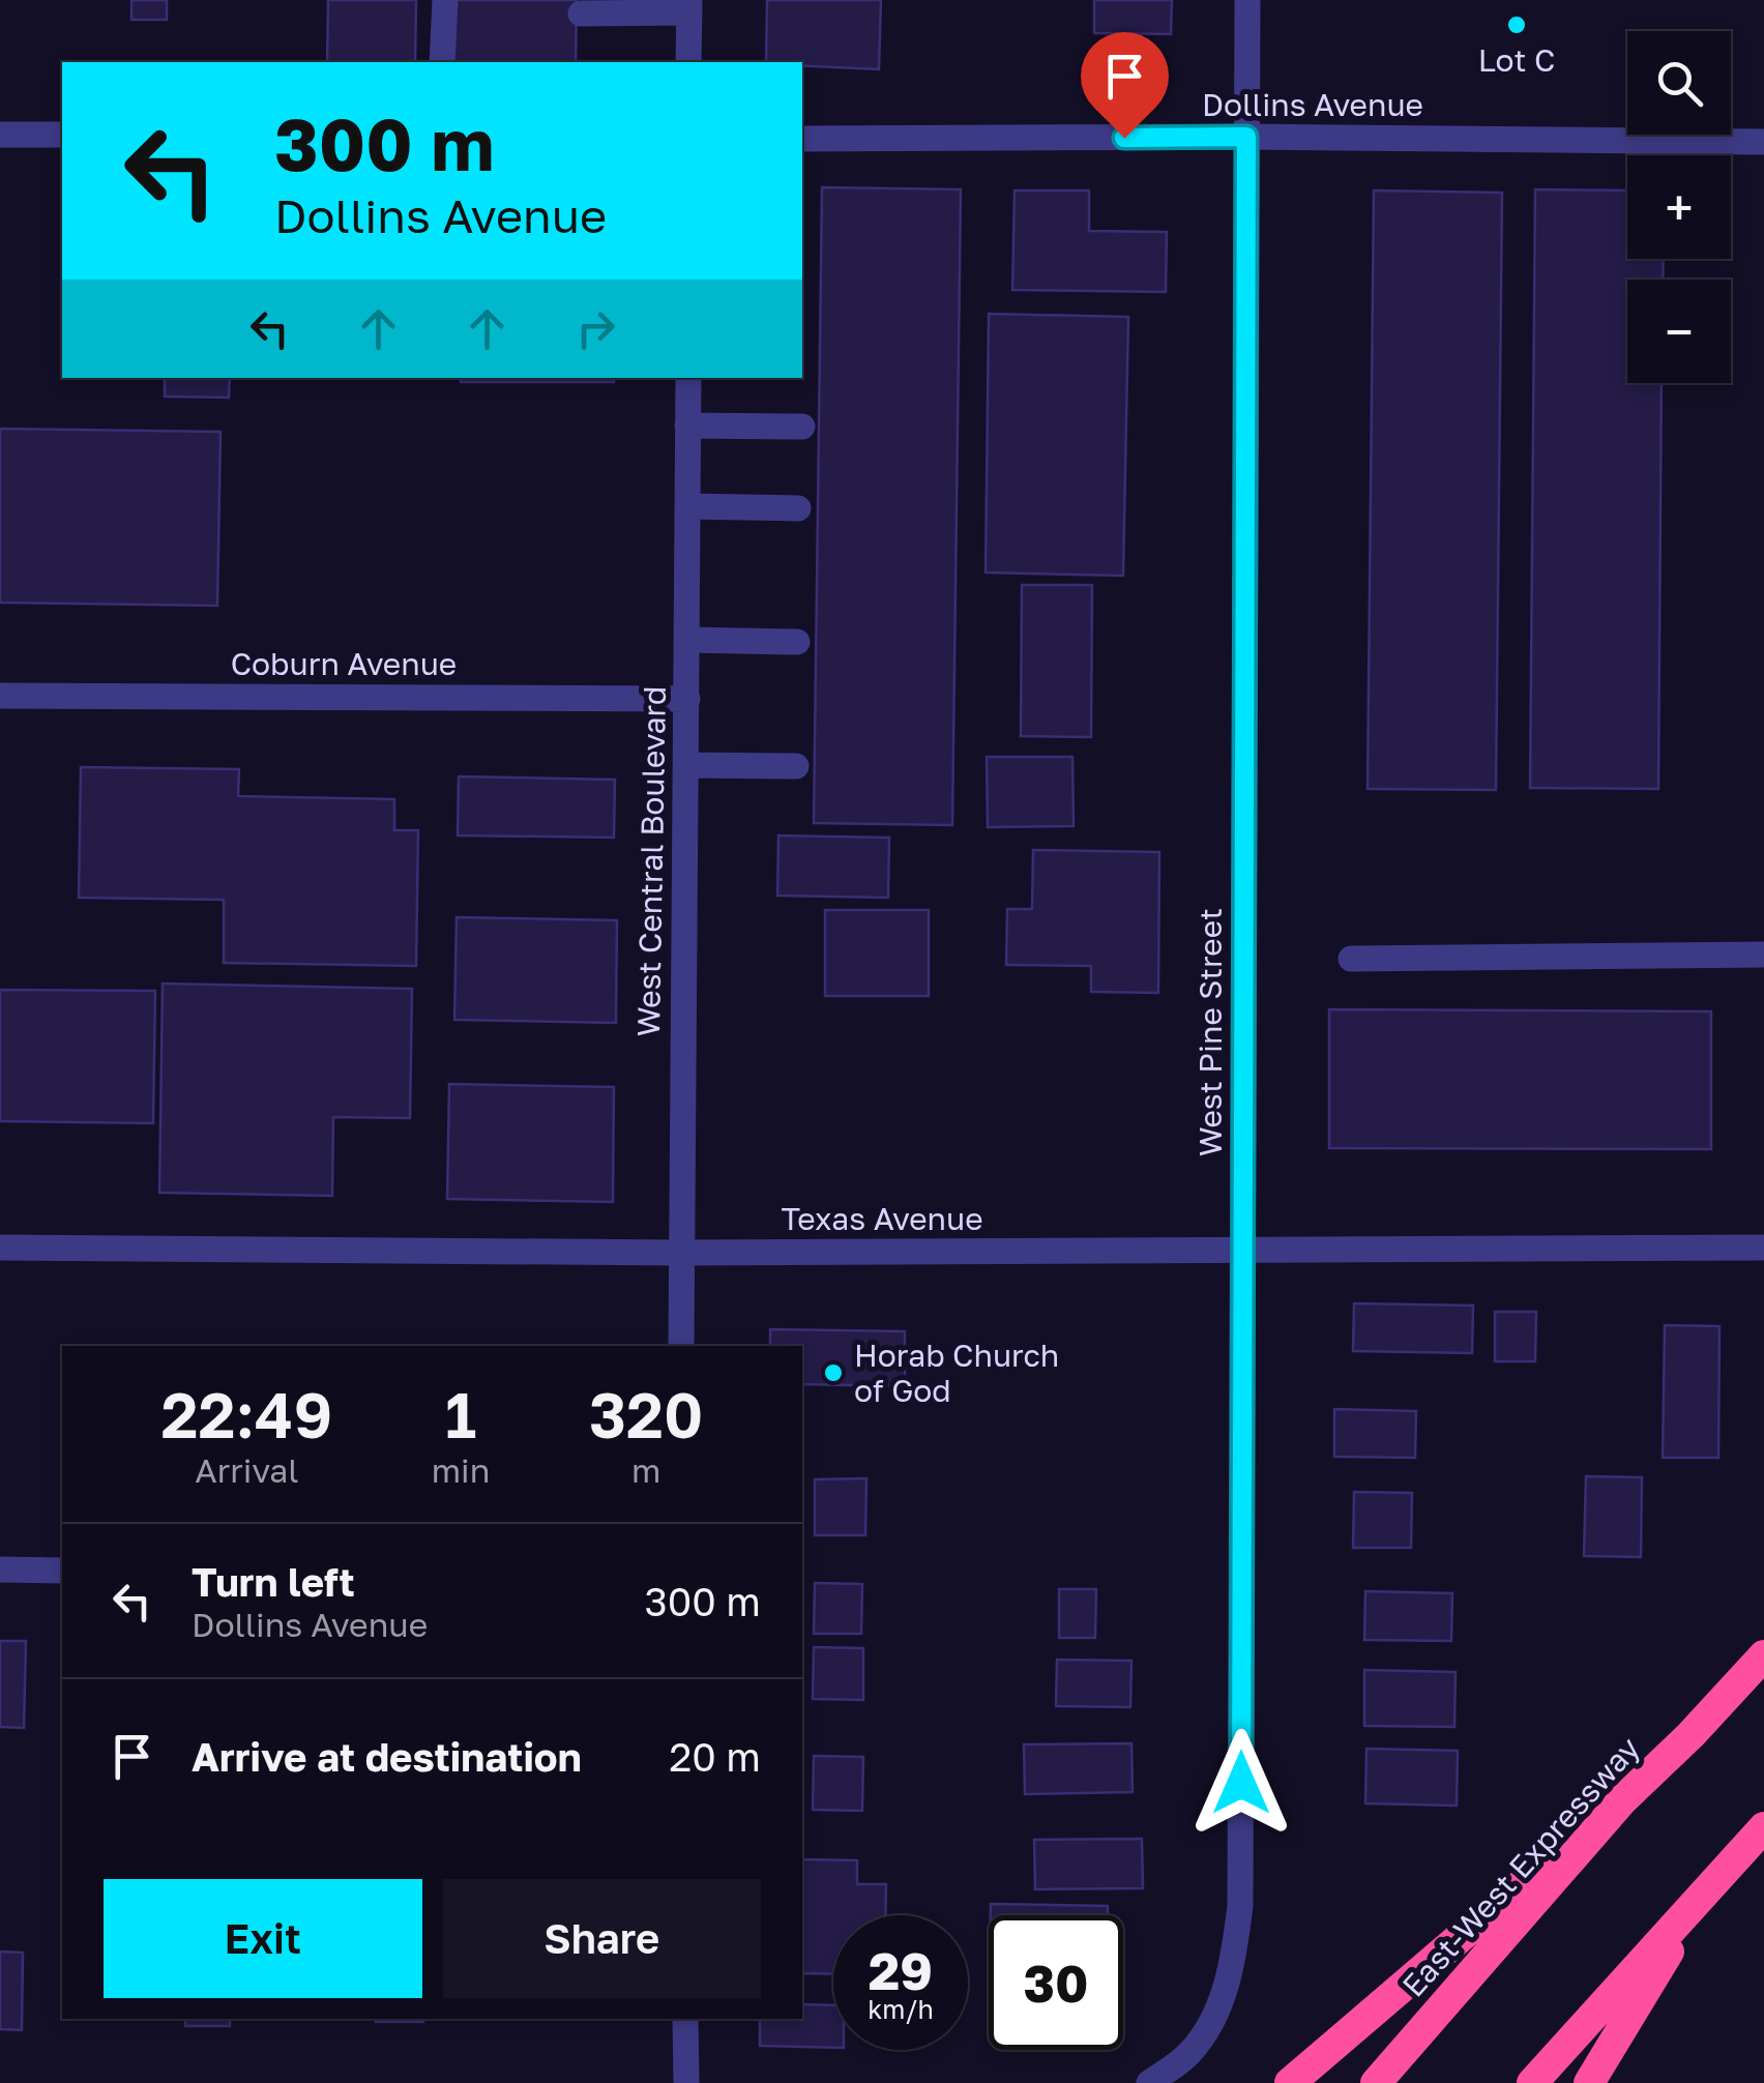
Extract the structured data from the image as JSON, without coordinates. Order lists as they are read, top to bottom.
{
  "streets": {
    "highway": ["East-West Expressway"],
    "street": [
      "Dollins Avenue",
      "Coburn Avenue",
      "West Central Boulevard",
      "West Pine Street",
      "Texas Avenue"
    ]
  },
  "crossings": [
    ["Dollins Avenue", "West Pine Street"],
    ["Coburn Avenue", "West Central Boulevard"],
    ["West Central Boulevard", "Texas Avenue"],
    ["West Pine Street", "Texas Avenue"]
  ],
  "places": ["Lot C", "Horab Church of God"],
  "page": {
    "map_buttons": ["+", "−"],
    "turn": ["300 m", "Dollins Avenue"],
    "eta": [
      "22:49",
      "Arrival",
      "1",
      "min",
      "320",
      "m"
    ],
    "list": [
      {
        "name": "Turn left",
        "note": "Dollins Avenue",
        "value": "300 m"
      },
      {
        "name": "Arrive at destination",
        "value": "20 m"
      }
    ],
    "buttons": ["Exit", "Share"],
    "speed": "29 km/h",
    "limit": "30"
  }
}
